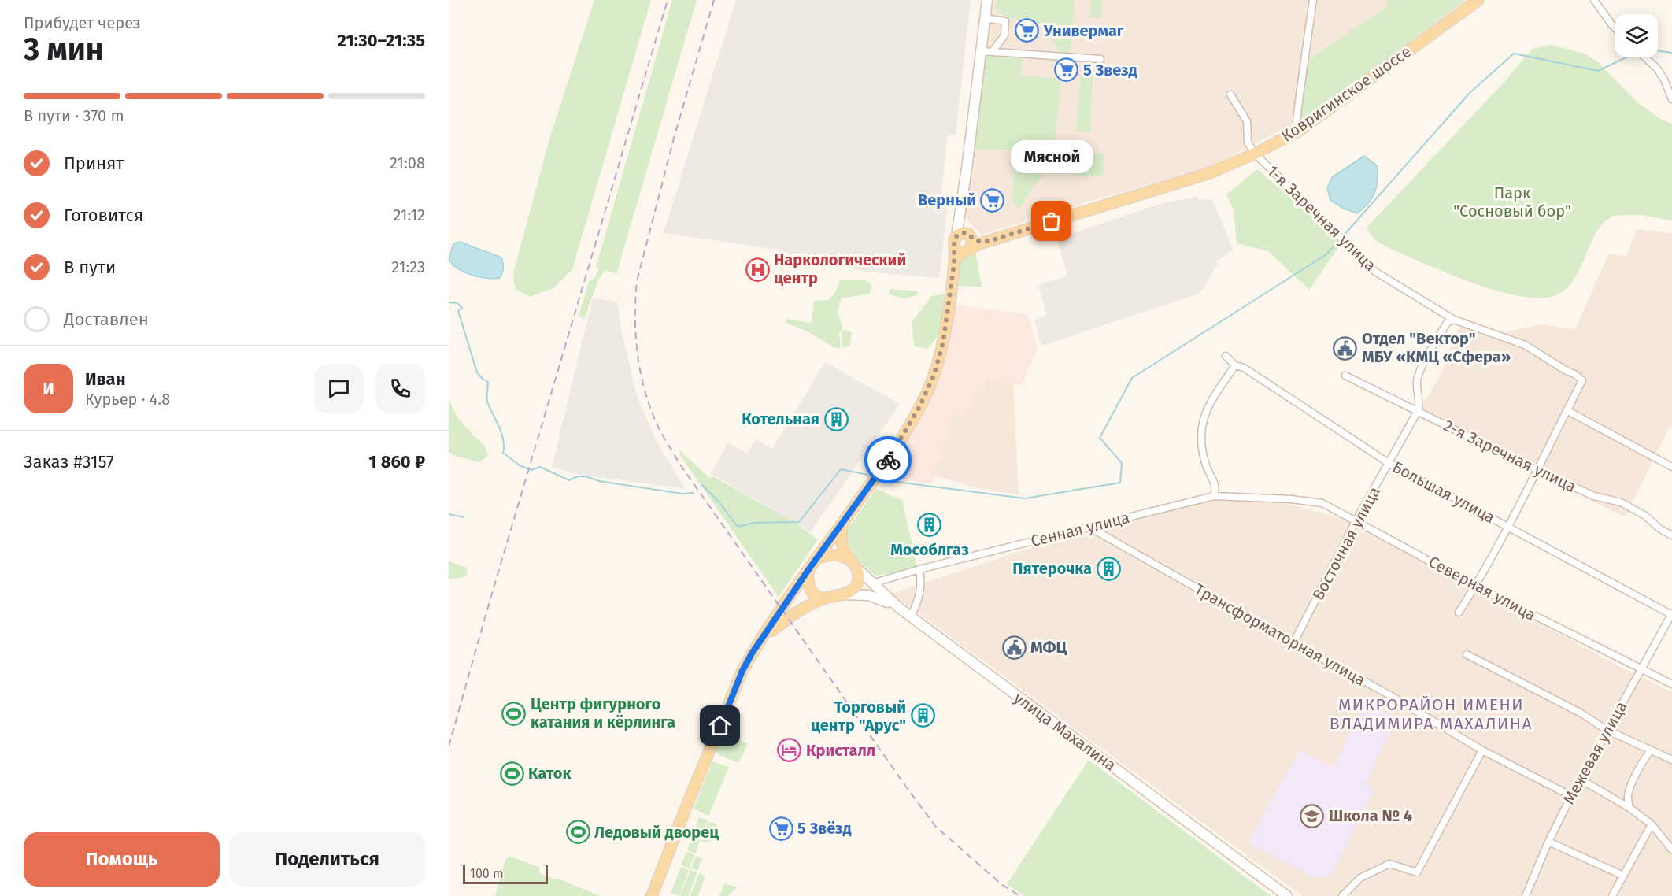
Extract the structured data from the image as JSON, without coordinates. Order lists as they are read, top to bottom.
{
  "streets": {
    "main road": ["Ковригинское шоссе", "улица Махалина"],
    "street": [
      "1-я Заречная улица",
      "2-я Заречная улица",
      "Большая улица",
      "Сенная улица",
      "Восточная улица",
      "Северная улица",
      "Трансформаторная улица",
      "Межевая улица"
    ]
  },
  "crossings": [
    ["Ковригинское шоссе", "1-я Заречная улица"],
    ["2-я Заречная улица", "Восточная улица"],
    ["Большая улица", "Восточная улица"],
    ["Большая улица", "Межевая улица"],
    ["Сенная улица", "Северная улица"],
    ["Сенная улица", "Трансформаторная улица"],
    ["Сенная улица", "улица Махалина"],
    ["Восточная улица", "Северная улица"],
    ["Восточная улица", "Трансформаторная улица"],
    ["Северная улица", "Межевая улица"],
    ["Трансформаторная улица", "Межевая улица"]
  ],
  "districts": ["МИКРОРАЙОН ИМЕНИ ВЛАДИМИРА МАХАЛИНА"],
  "parks": ["Парк \"Сосновый бор\""],
  "places": {
    "supermarket": [
      "Универмаг",
      "5 Звезд",
      "Верный",
      "5 Звёзд"
    ],
    "other": ["Мясной"],
    "hospital": ["Наркологический центр"],
    "public building": ["Отдел \"Вектор\" МБУ «КМЦ «Сфера»", "МФЦ"],
    "building": [
      "Котельная",
      "Мособлгаз",
      "Пятерочка",
      "Торговый центр \"Арус\""
    ],
    "sports": ["Центр фигурного катания и кёрлинга", "Каток", "Ледовый дворец"],
    "hotel": ["Кристалл"],
    "school or university": ["Школа № 4"]
  },
  "scale_bar": "100 m",
  "page": {
    "heading": ["3 мин", "Прибудет через", "21:30–21:35"],
    "panel": [
      "Иван",
      "Курьер · 4.8",
      "Заказ #3157",
      "1 860 ₽"
    ],
    "bar": "В пути · 370 m",
    "list": [
      ["Принят", "21:08"],
      ["Готовится", "21:12"],
      ["В пути", "21:23"],
      "Доставлен"
    ],
    "bubble": "Мясной",
    "round": "И",
    "buttons": ["Помощь", "Поделиться"],
    "scale": "100 m"
  }
}
